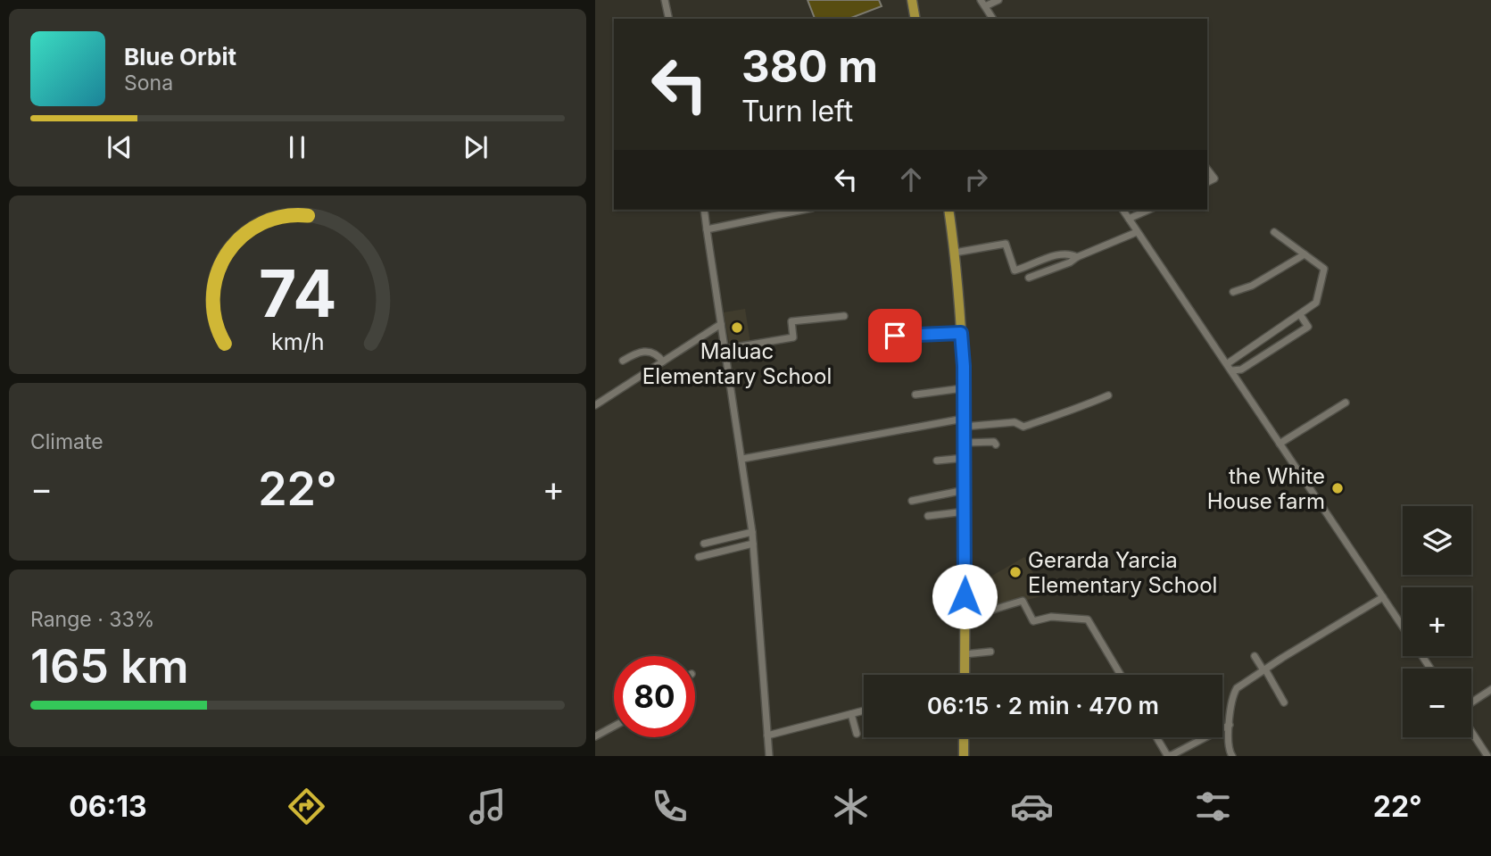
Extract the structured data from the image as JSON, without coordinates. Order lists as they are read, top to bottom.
{
  "places": ["Maluac Elementary School", "the White House farm", "Gerarda Yarcia Elementary School"],
  "page": {
    "turn": ["380 m", "Turn left"],
    "song": ["Blue Orbit", "Sona"],
    "tile": [
      "Climate",
      ["Range · 33%", "165 km"]
    ],
    "heat": ["−", "22°", "+"],
    "map_buttons": ["+", "−"],
    "limit": "80",
    "trip": "06:15 · 2 min · 470 m",
    "tabs": ["06:13", "22°"],
    "gauge": ["74", "km/h"]
  }
}
